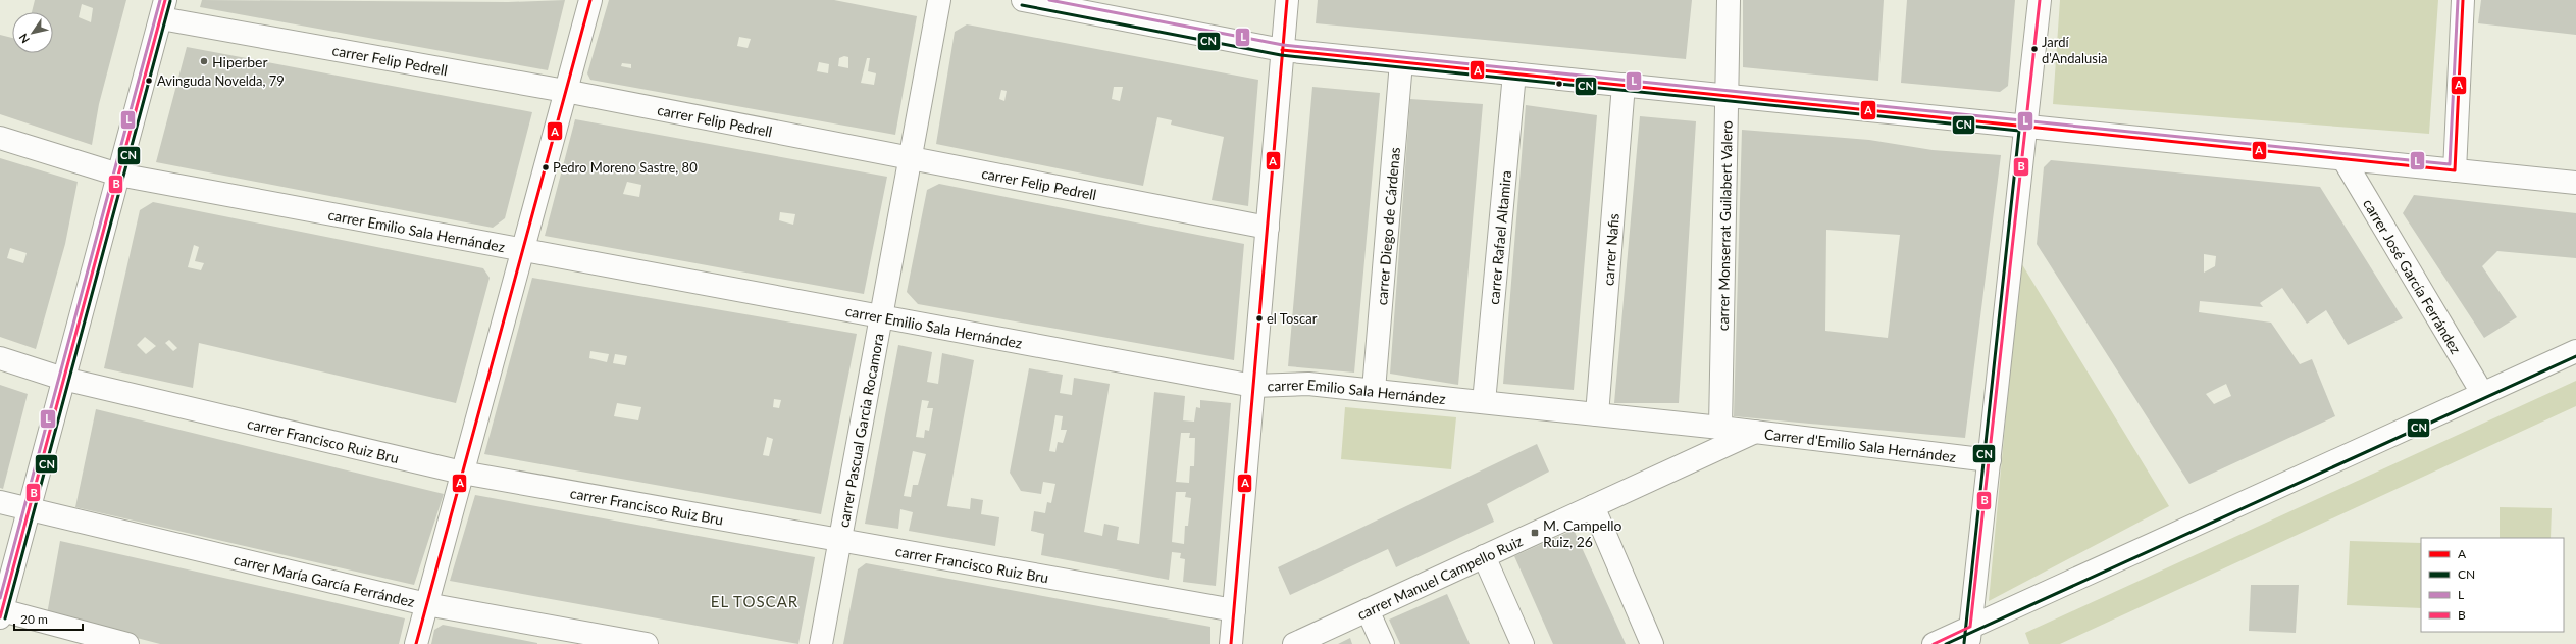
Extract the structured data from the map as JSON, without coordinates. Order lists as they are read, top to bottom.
{
  "streets": {
    "street": [
      "carrer Felip Pedrell",
      "carrer Monserrat Guilabert Valero",
      "carrer Diego de Cárdenas",
      "carrer Emilio Sala Hernández",
      "carrer Rafael Altamira",
      "carrer Nafis",
      "carrer José García Ferrández",
      "carrer Pascual Garcia Rocamora",
      "carrer Francisco Ruiz Bru",
      "Carrer d'Emilio Sala Hernández",
      "carrer Manuel Campello Ruiz",
      "carrer María García Ferrández"
    ]
  },
  "crossings": [
    ["carrer Felip Pedrell", "carrer Pascual Garcia Rocamora"],
    ["carrer Monserrat Guilabert Valero", "carrer Emilio Sala Hernández"],
    ["carrer Diego de Cárdenas", "carrer Emilio Sala Hernández"],
    ["carrer Emilio Sala Hernández", "carrer Rafael Altamira"],
    ["carrer Emilio Sala Hernández", "carrer Nafis"],
    ["carrer Emilio Sala Hernández", "carrer Pascual Garcia Rocamora"],
    ["carrer Emilio Sala Hernández", "Carrer d'Emilio Sala Hernández"],
    ["carrer Emilio Sala Hernández", "carrer Manuel Campello Ruiz"],
    ["carrer Pascual Garcia Rocamora", "carrer Francisco Ruiz Bru"],
    ["Carrer d'Emilio Sala Hernández", "carrer Manuel Campello Ruiz"]
  ],
  "districts": ["EL TOSCAR"],
  "places": {
    "other": [
      "Jardí d'Andalusia",
      "Hiperber",
      "Avinguda Novelda, 79",
      "Pedro Moreno Sastre, 80",
      "el Toscar"
    ],
    "transit": ["M. Campello Ruiz, 26"]
  },
  "lines": [
    "transit line A",
    "transit line L",
    "transit line B",
    "transit line CN"
  ],
  "legend": [
    "A",
    "CN",
    "L",
    "B"
  ],
  "scale_bar": "20 m",
  "north": "bottom left"
}
